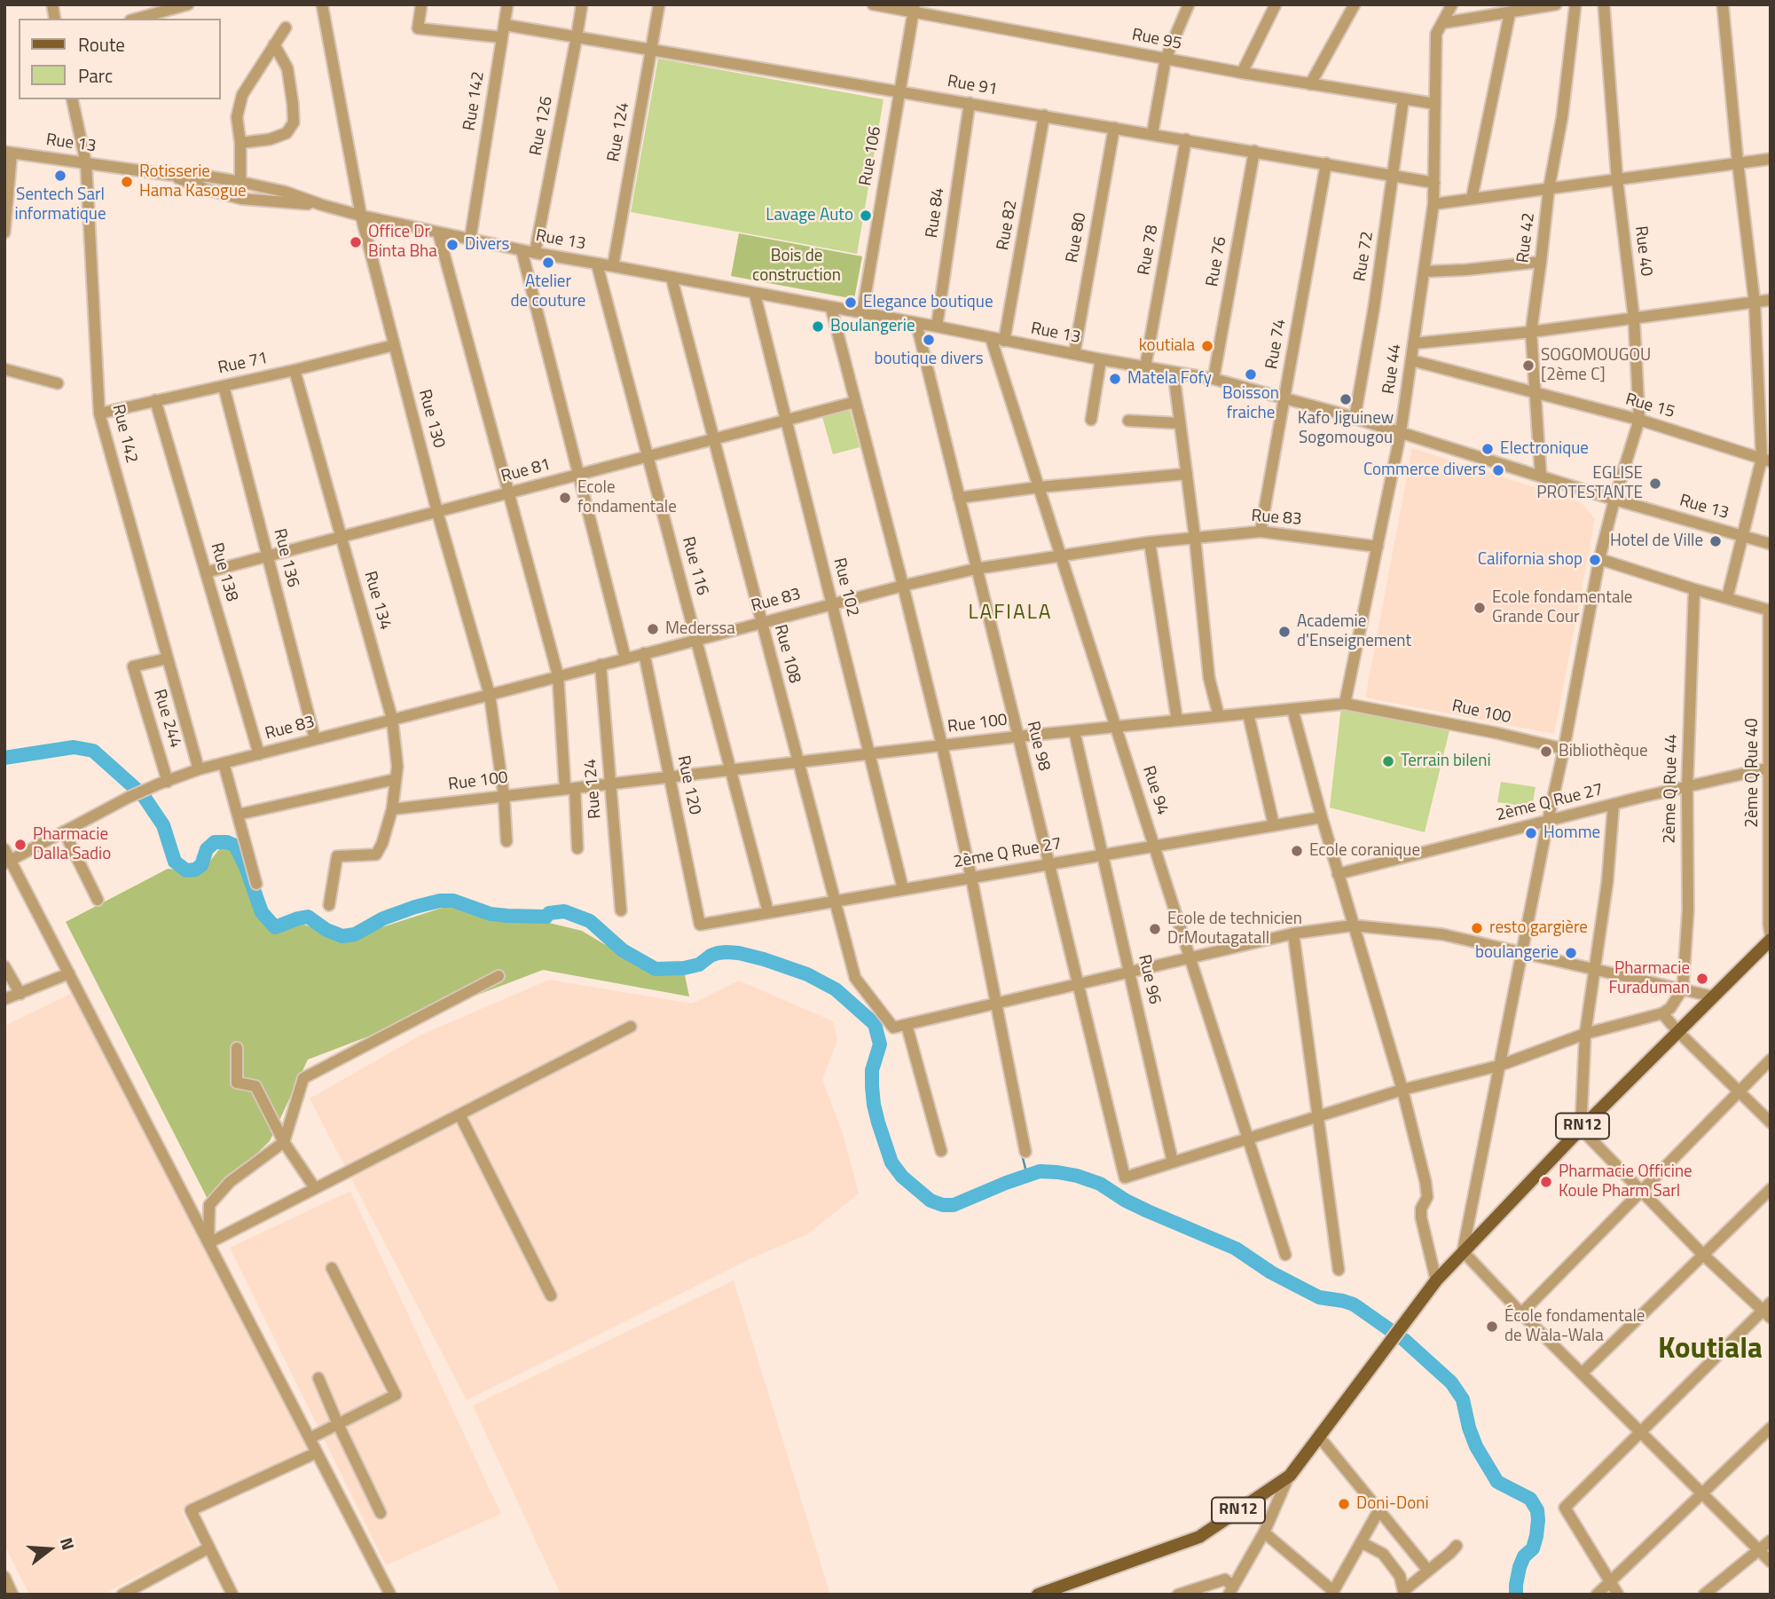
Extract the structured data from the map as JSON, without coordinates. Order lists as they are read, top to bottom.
{
  "streets": {
    "main road": ["RN12"],
    "street": [
      "Rue 95",
      "Rue 91",
      "Rue 142",
      "Rue 126",
      "Rue 124",
      "Rue 13",
      "Rue 106",
      "Rue 84",
      "Rue 82",
      "Rue 80",
      "Rue 42",
      "Rue 78",
      "Rue 40",
      "Rue 72",
      "Rue 76",
      "Rue 74",
      "Rue 71",
      "Rue 44",
      "Rue 15",
      "Rue 130",
      "Rue 81",
      "Rue 83",
      "Rue 136",
      "Rue 116",
      "Rue 138",
      "Rue 102",
      "Rue 134",
      "Rue 108",
      "Rue 100",
      "Rue 244",
      "Rue 98",
      "2ème Q Rue 40",
      "Rue 120",
      "2ème Q Rue 44",
      "Rue 94",
      "2ème Q Rue 27",
      "Rue 96"
    ]
  },
  "crossings": [
    ["Rue 95", "Rue 106"],
    ["Rue 95", "Rue 72"],
    ["Rue 95", "Rue 44"],
    ["Rue 91", "Rue 142"],
    ["Rue 91", "Rue 126"],
    ["Rue 91", "Rue 124"],
    ["Rue 91", "Rue 106"],
    ["Rue 91", "Rue 84"],
    ["Rue 91", "Rue 82"],
    ["Rue 91", "Rue 80"],
    ["Rue 91", "Rue 78"],
    ["Rue 91", "Rue 72"],
    ["Rue 91", "Rue 76"],
    ["Rue 91", "Rue 74"],
    ["Rue 91", "Rue 44"],
    ["Rue 142", "Rue 13"],
    ["Rue 142", "Rue 71"],
    ["Rue 142", "Rue 83"],
    ["Rue 142", "Rue 244"],
    ["Rue 126", "Rue 13"],
    ["Rue 124", "Rue 13"],
    ["Rue 124", "Rue 83"],
    ["Rue 124", "Rue 100"],
    ["Rue 13", "Rue 106"],
    ["Rue 13", "Rue 84"],
    ["Rue 13", "Rue 82"],
    ["Rue 13", "Rue 80"],
    ["Rue 13", "Rue 42"],
    ["Rue 13", "Rue 78"],
    ["Rue 13", "Rue 40"],
    ["Rue 13", "Rue 72"],
    ["Rue 13", "Rue 76"],
    ["Rue 13", "Rue 74"],
    ["Rue 13", "Rue 44"],
    ["Rue 13", "Rue 130"],
    ["Rue 13", "Rue 116"],
    ["Rue 13", "Rue 102"],
    ["Rue 13", "Rue 108"],
    ["Rue 13", "Rue 98"],
    ["Rue 13", "Rue 94"],
    ["Rue 42", "Rue 15"],
    ["Rue 40", "Rue 15"],
    ["Rue 40", "Rue 100"],
    ["Rue 40", "2ème Q Rue 27"],
    ["Rue 40", "RN12"],
    ["Rue 74", "Rue 83"],
    ["Rue 71", "Rue 130"],
    ["Rue 71", "Rue 136"],
    ["Rue 71", "Rue 138"],
    ["Rue 71", "Rue 134"],
    ["Rue 44", "Rue 15"],
    ["Rue 44", "Rue 83"],
    ["Rue 44", "Rue 100"],
    ["Rue 130", "Rue 81"],
    ["Rue 130", "Rue 83"],
    ["Rue 130", "Rue 100"],
    ["Rue 81", "Rue 136"],
    ["Rue 81", "Rue 116"],
    ["Rue 81", "Rue 138"],
    ["Rue 81", "Rue 102"],
    ["Rue 81", "Rue 134"],
    ["Rue 81", "Rue 108"],
    ["Rue 83", "Rue 136"],
    ["Rue 83", "Rue 116"],
    ["Rue 83", "Rue 138"],
    ["Rue 83", "Rue 102"],
    ["Rue 83", "Rue 134"],
    ["Rue 83", "Rue 108"],
    ["Rue 83", "Rue 244"],
    ["Rue 83", "Rue 98"],
    ["Rue 83", "Rue 120"],
    ["Rue 83", "Rue 94"],
    ["Rue 116", "Rue 100"],
    ["Rue 116", "2ème Q Rue 27"],
    ["Rue 102", "Rue 100"],
    ["Rue 102", "2ème Q Rue 27"],
    ["Rue 134", "Rue 100"],
    ["Rue 108", "Rue 100"],
    ["Rue 108", "2ème Q Rue 27"],
    ["Rue 100", "Rue 98"],
    ["Rue 100", "Rue 120"],
    ["Rue 100", "Rue 94"],
    ["Rue 100", "Rue 96"],
    ["Rue 98", "2ème Q Rue 27"],
    ["Rue 98", "Rue 96"],
    ["2ème Q Rue 40", "2ème Q Rue 27"],
    ["2ème Q Rue 40", "RN12"],
    ["Rue 120", "2ème Q Rue 27"],
    ["2ème Q Rue 44", "2ème Q Rue 27"],
    ["Rue 94", "2ème Q Rue 27"],
    ["2ème Q Rue 27", "Rue 96"]
  ],
  "districts": ["LAFIALA", "Koutiala"],
  "parks": ["Bois de construction"],
  "places": [
    "Sentech Sarl informatique",
    "Rotisserie Hama Kasogue",
    "Lavage Auto",
    "Office Dr Binta Bha",
    "Divers",
    "Atelier de couture",
    "Elegance boutique",
    "Boulangerie",
    "boutique divers",
    "koutiala",
    "SOGOMOUGOU [2ème C]",
    "Boisson fraiche",
    "Matela Fofy",
    "Kafo Jiguinew Sogomougou",
    "Electronique",
    "Commerce divers",
    "EGLISE PROTESTANTE",
    "Ecole fondamentale",
    "Hotel de Ville",
    "California shop",
    "Ecole fondamentale Grande Cour",
    "Mederssa",
    "Academie d'Enseignement",
    "Bibliothèque",
    "Terrain bileni",
    "Homme",
    "Pharmacie Dalla Sadio",
    "Ecole coranique",
    "resto gargière",
    "Ecole de technicien DrMoutagatall",
    "boulangerie",
    "Pharmacie Furaduman",
    "Pharmacie Officine Koule Pharm Sarl",
    "École fondamentale de Wala-Wala",
    "Doni-Doni"
  ],
  "legend": ["Route", "Parc"],
  "north": "right"
}
